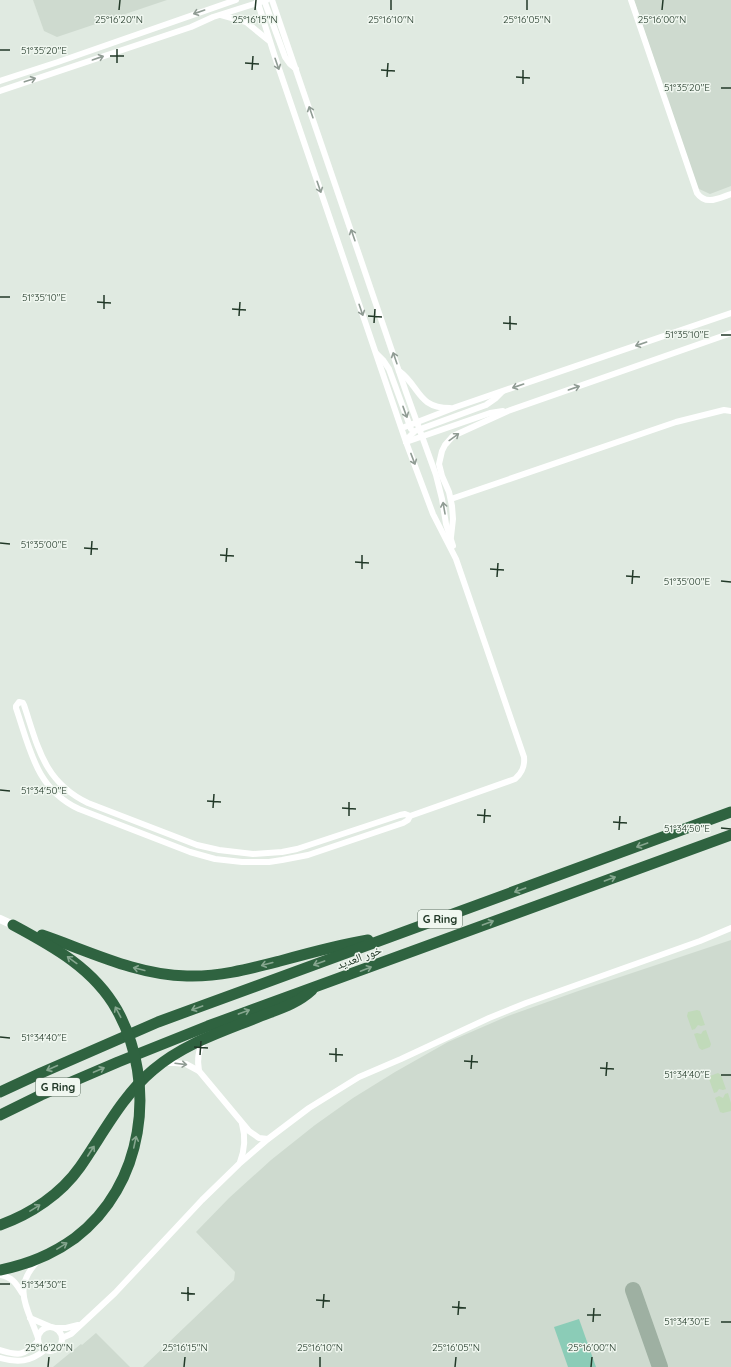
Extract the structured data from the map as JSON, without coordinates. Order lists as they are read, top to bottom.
{
  "streets": {
    "highway": ["G Ring", "خور العديد"]
  },
  "coordinates": [
    "25°16'20\"N",
    "25°16'15\"N",
    "25°16'10\"N",
    "25°16'05\"N",
    "25°16'00\"N",
    "51°35'20\"E",
    "51°35'10\"E",
    "51°35'00\"E",
    "51°34'50\"E",
    "51°34'40\"E",
    "51°34'30\"E"
  ]
}
